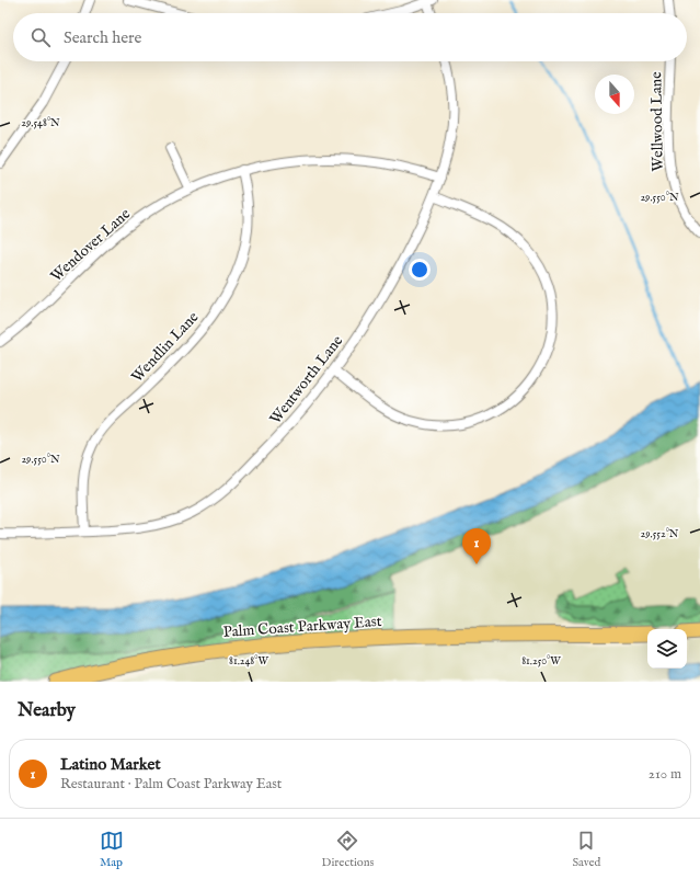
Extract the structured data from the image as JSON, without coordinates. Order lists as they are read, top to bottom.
{
  "streets": {
    "main road": ["Palm Coast Parkway East"],
    "street": [
      "Wellwood Lane",
      "Wendover Lane",
      "Wendlin Lane",
      "Wentworth Lane"
    ]
  },
  "crossings": [
    ["Wendover Lane", "Wendlin Lane"],
    ["Wendover Lane", "Wentworth Lane"],
    ["Wendlin Lane", "Wentworth Lane"]
  ],
  "north": "bottom",
  "page": {
    "search": "Search here",
    "pins": "1",
    "heading": "Nearby",
    "list": [
      {
        "mark": "1",
        "name": "Latino Market",
        "note": "Restaurant · Palm Coast Parkway East",
        "value": "210 m"
      }
    ],
    "nav": ["Map", "Directions", "Saved"]
  },
  "coordinates": [
    "29.548°N",
    "29.550°N",
    "29.552°N",
    "81.248°W",
    "81.250°W"
  ]
}
